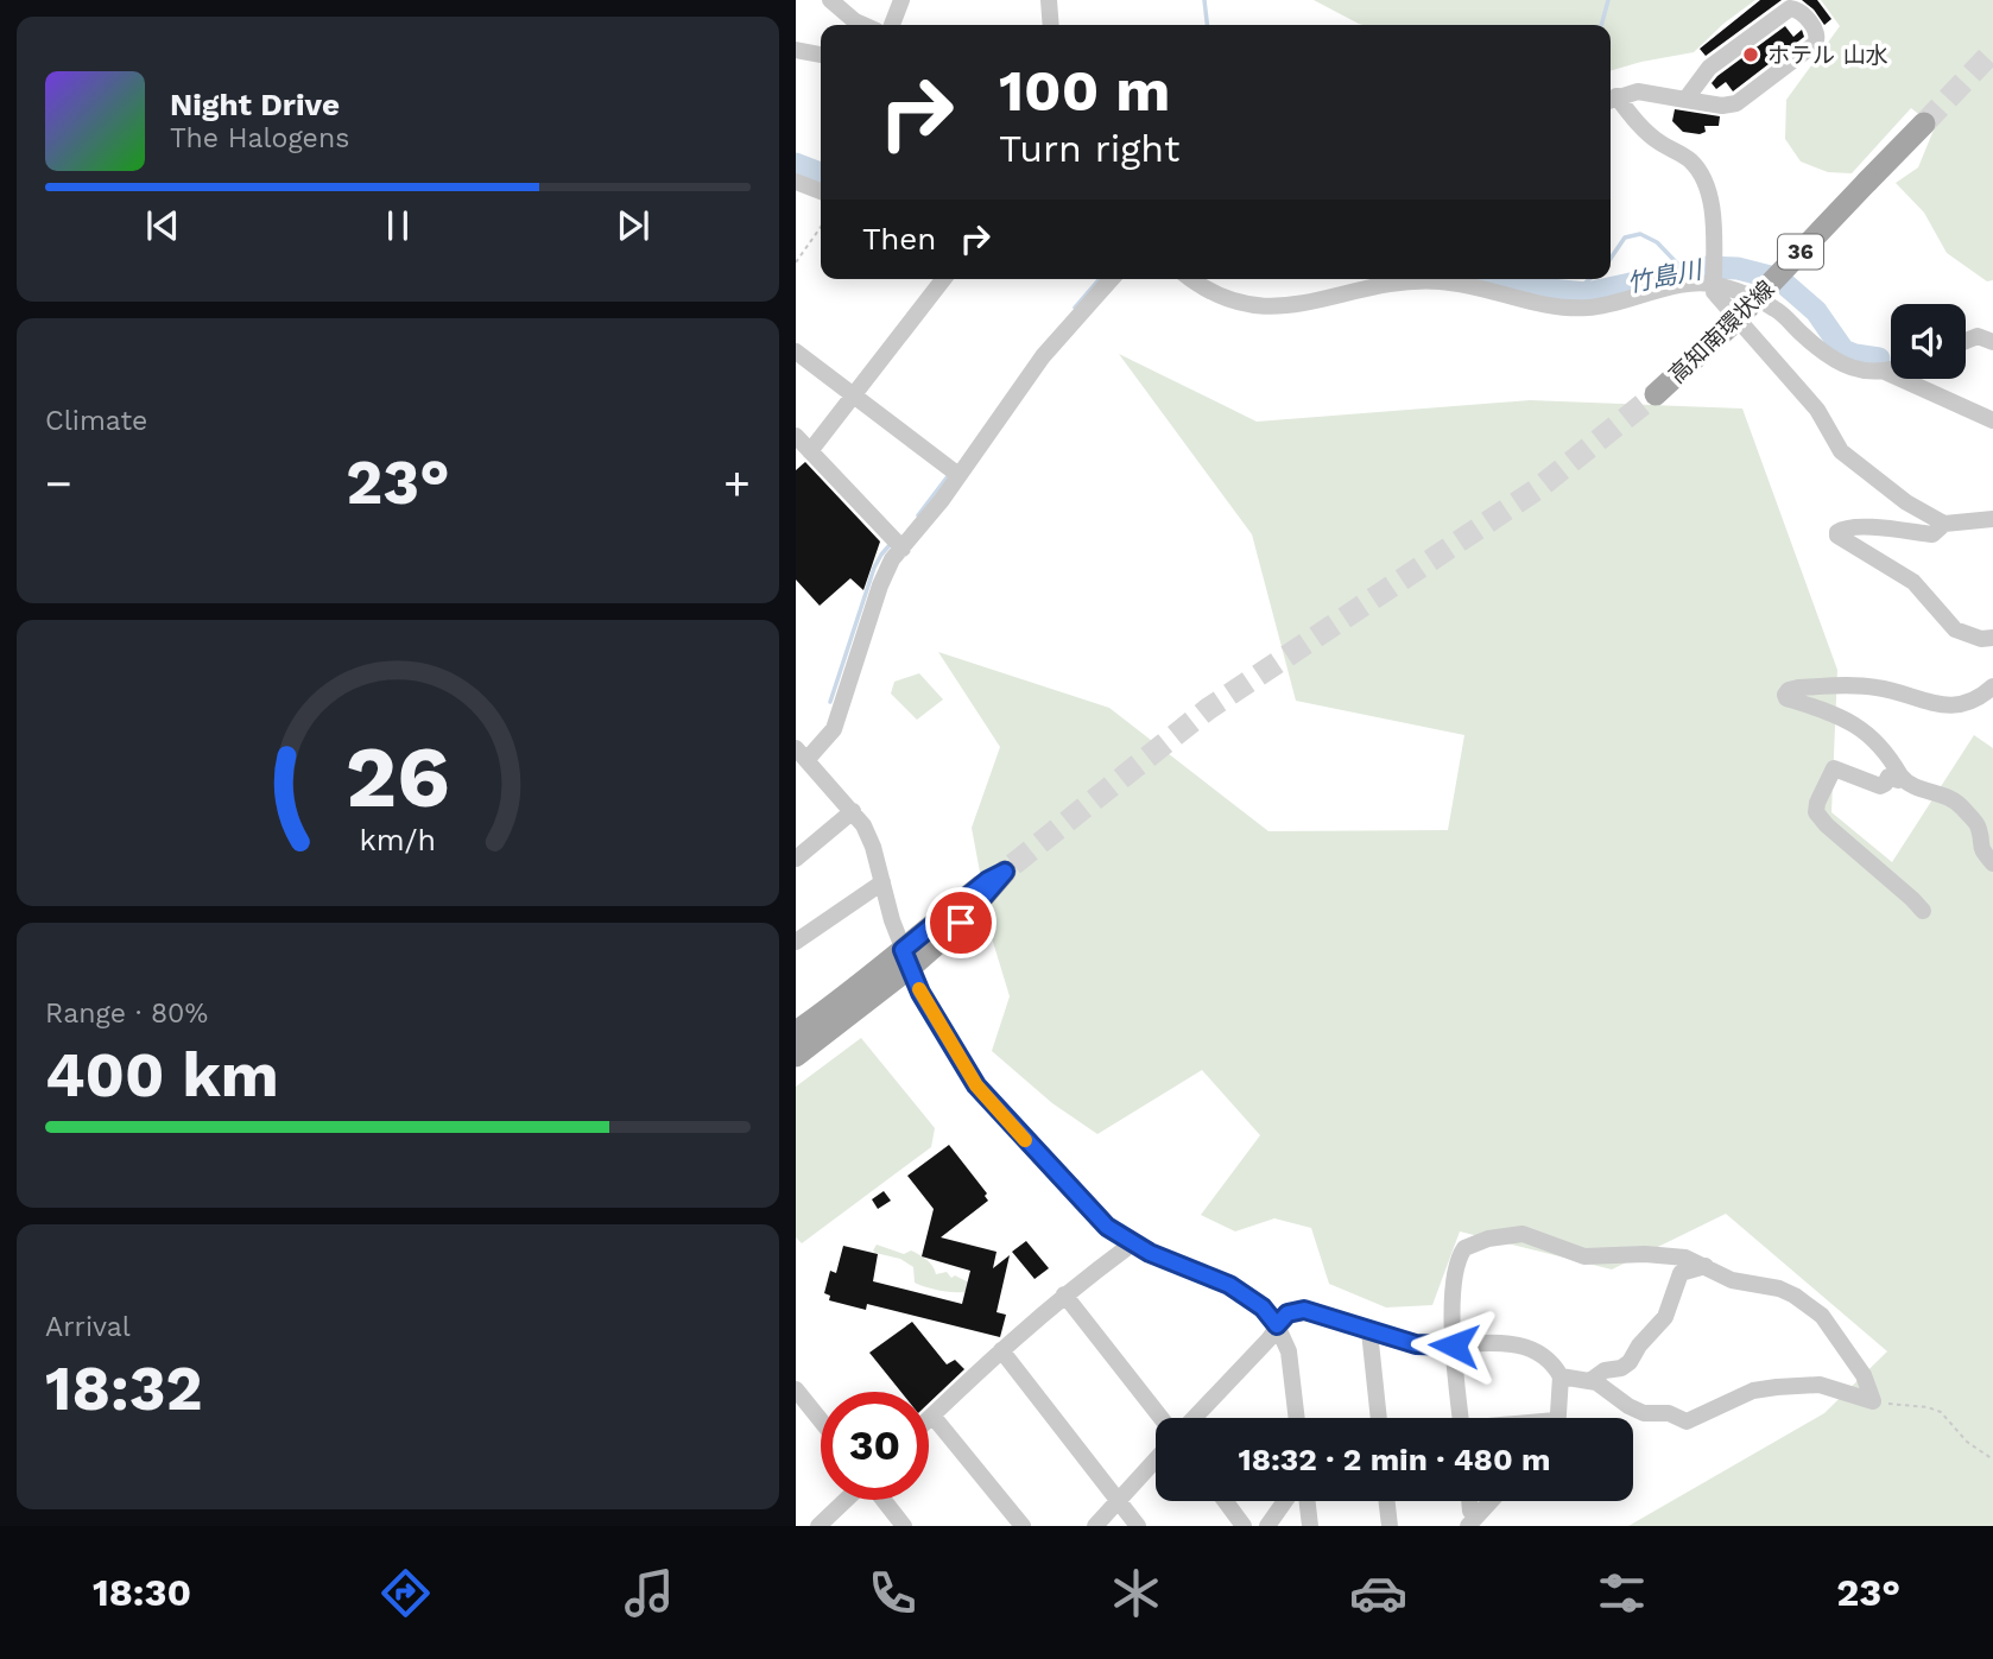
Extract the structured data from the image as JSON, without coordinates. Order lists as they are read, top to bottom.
{
  "streets": {
    "main road": ["36", "高知南環状線"]
  },
  "water": ["竹島川"],
  "places": ["ホテル 山水"],
  "page": {
    "turn": ["100 m", "Turn right"],
    "song": ["Night Drive", "The Halogens"],
    "then": "Then",
    "tile": [
      "Climate",
      ["Range · 80%", "400 km"],
      ["Arrival", "18:32"]
    ],
    "heat": ["−", "23°", "+"],
    "limit": "30",
    "trip": "18:32 · 2 min · 480 m",
    "tabs": ["18:30", "23°"],
    "gauge": ["26", "km/h"]
  }
}
